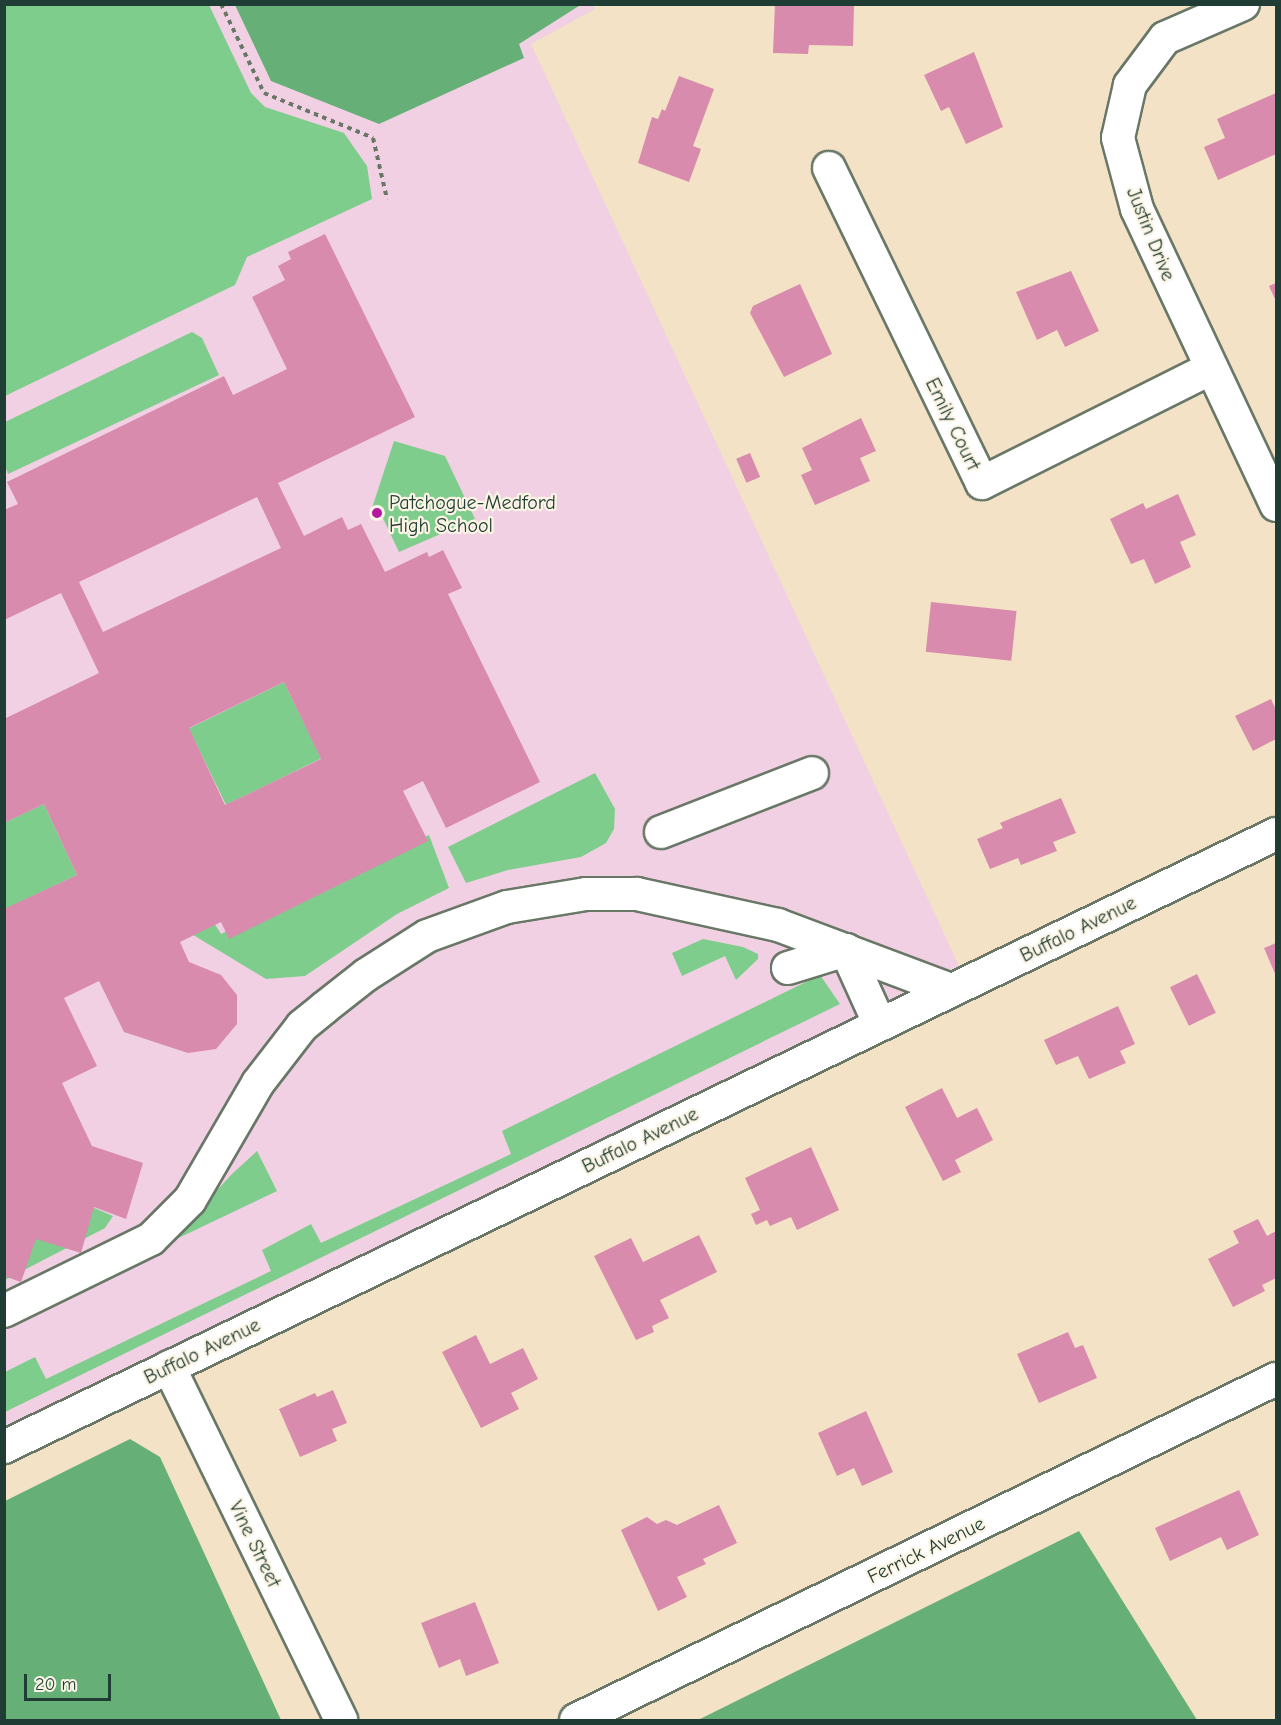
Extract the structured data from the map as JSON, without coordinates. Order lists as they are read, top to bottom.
{
  "streets": {
    "street": [
      "Justin Drive",
      "Emily Court",
      "Buffalo Avenue",
      "Vine Street",
      "Ferrick Avenue"
    ]
  },
  "crossings": [
    ["Justin Drive", "Emily Court"],
    ["Buffalo Avenue", "Vine Street"]
  ],
  "places": ["Patchogue-Medford High School"],
  "scale_bar": "20 m"
}
